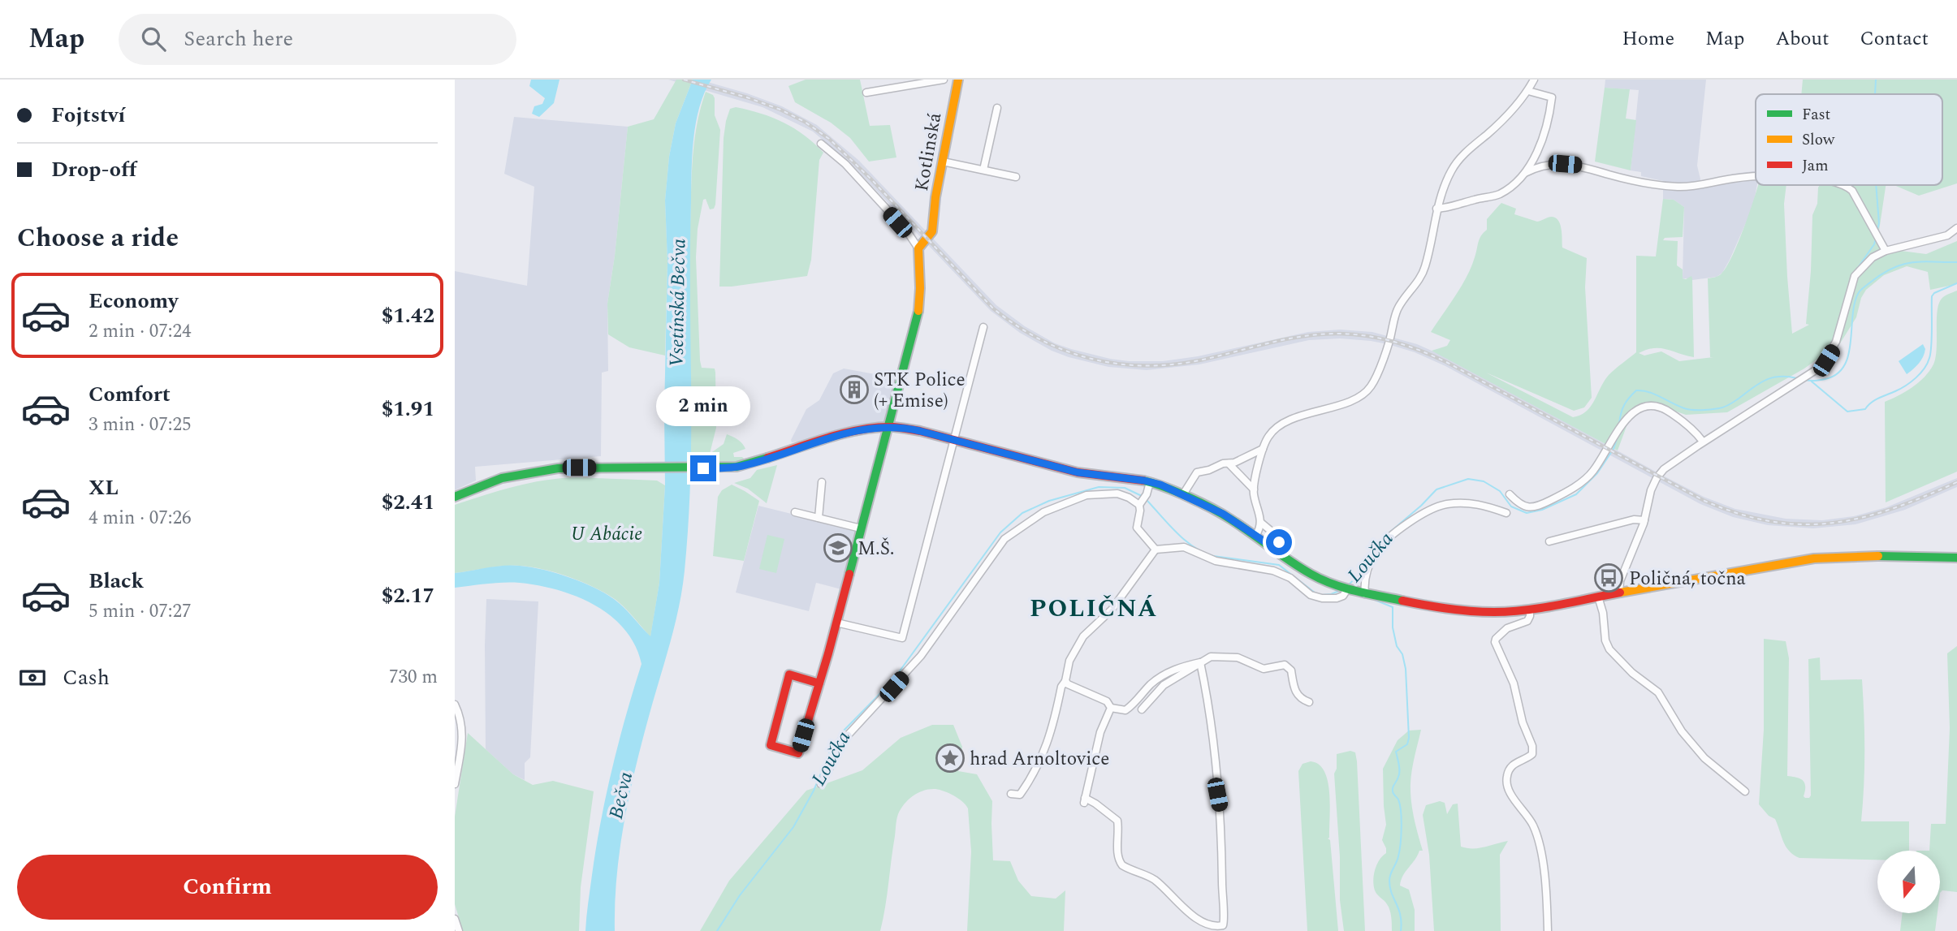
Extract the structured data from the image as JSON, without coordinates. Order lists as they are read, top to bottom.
{
  "streets": {
    "main road": ["Kotlinská"]
  },
  "districts": ["POLIČNÁ"],
  "water": ["Vsetínská Bečva", "Loučka", "Bečva"],
  "parks": ["U Abácie"],
  "places": {
    "building": ["STK Police (+ Emise)"],
    "school or university": ["M.Š."],
    "bus stop": ["Poličná, točna"],
    "place": ["hrad Arnoltovice"]
  },
  "legend": ["Fast", "Slow", "Jam"],
  "north": "bottom",
  "page": {
    "header": "Map",
    "search": "Search here",
    "nav": [
      "Home",
      "Map",
      "About",
      "Contact"
    ],
    "banner": ["Fojtství", "Drop-off"],
    "heading": "Choose a ride",
    "list": [
      {
        "name": "Economy",
        "note": "2 min · 07:24",
        "value": "$1.42"
      },
      {
        "name": "Comfort",
        "note": "3 min · 07:25",
        "value": "$1.91"
      },
      {
        "name": "XL",
        "note": "4 min · 07:26",
        "value": "$2.41"
      },
      {
        "name": "Black",
        "note": "5 min · 07:27",
        "value": "$2.17"
      }
    ],
    "bubble": "2 min",
    "pay": ["Cash", "730 m"],
    "buttons": "Confirm"
  }
}
